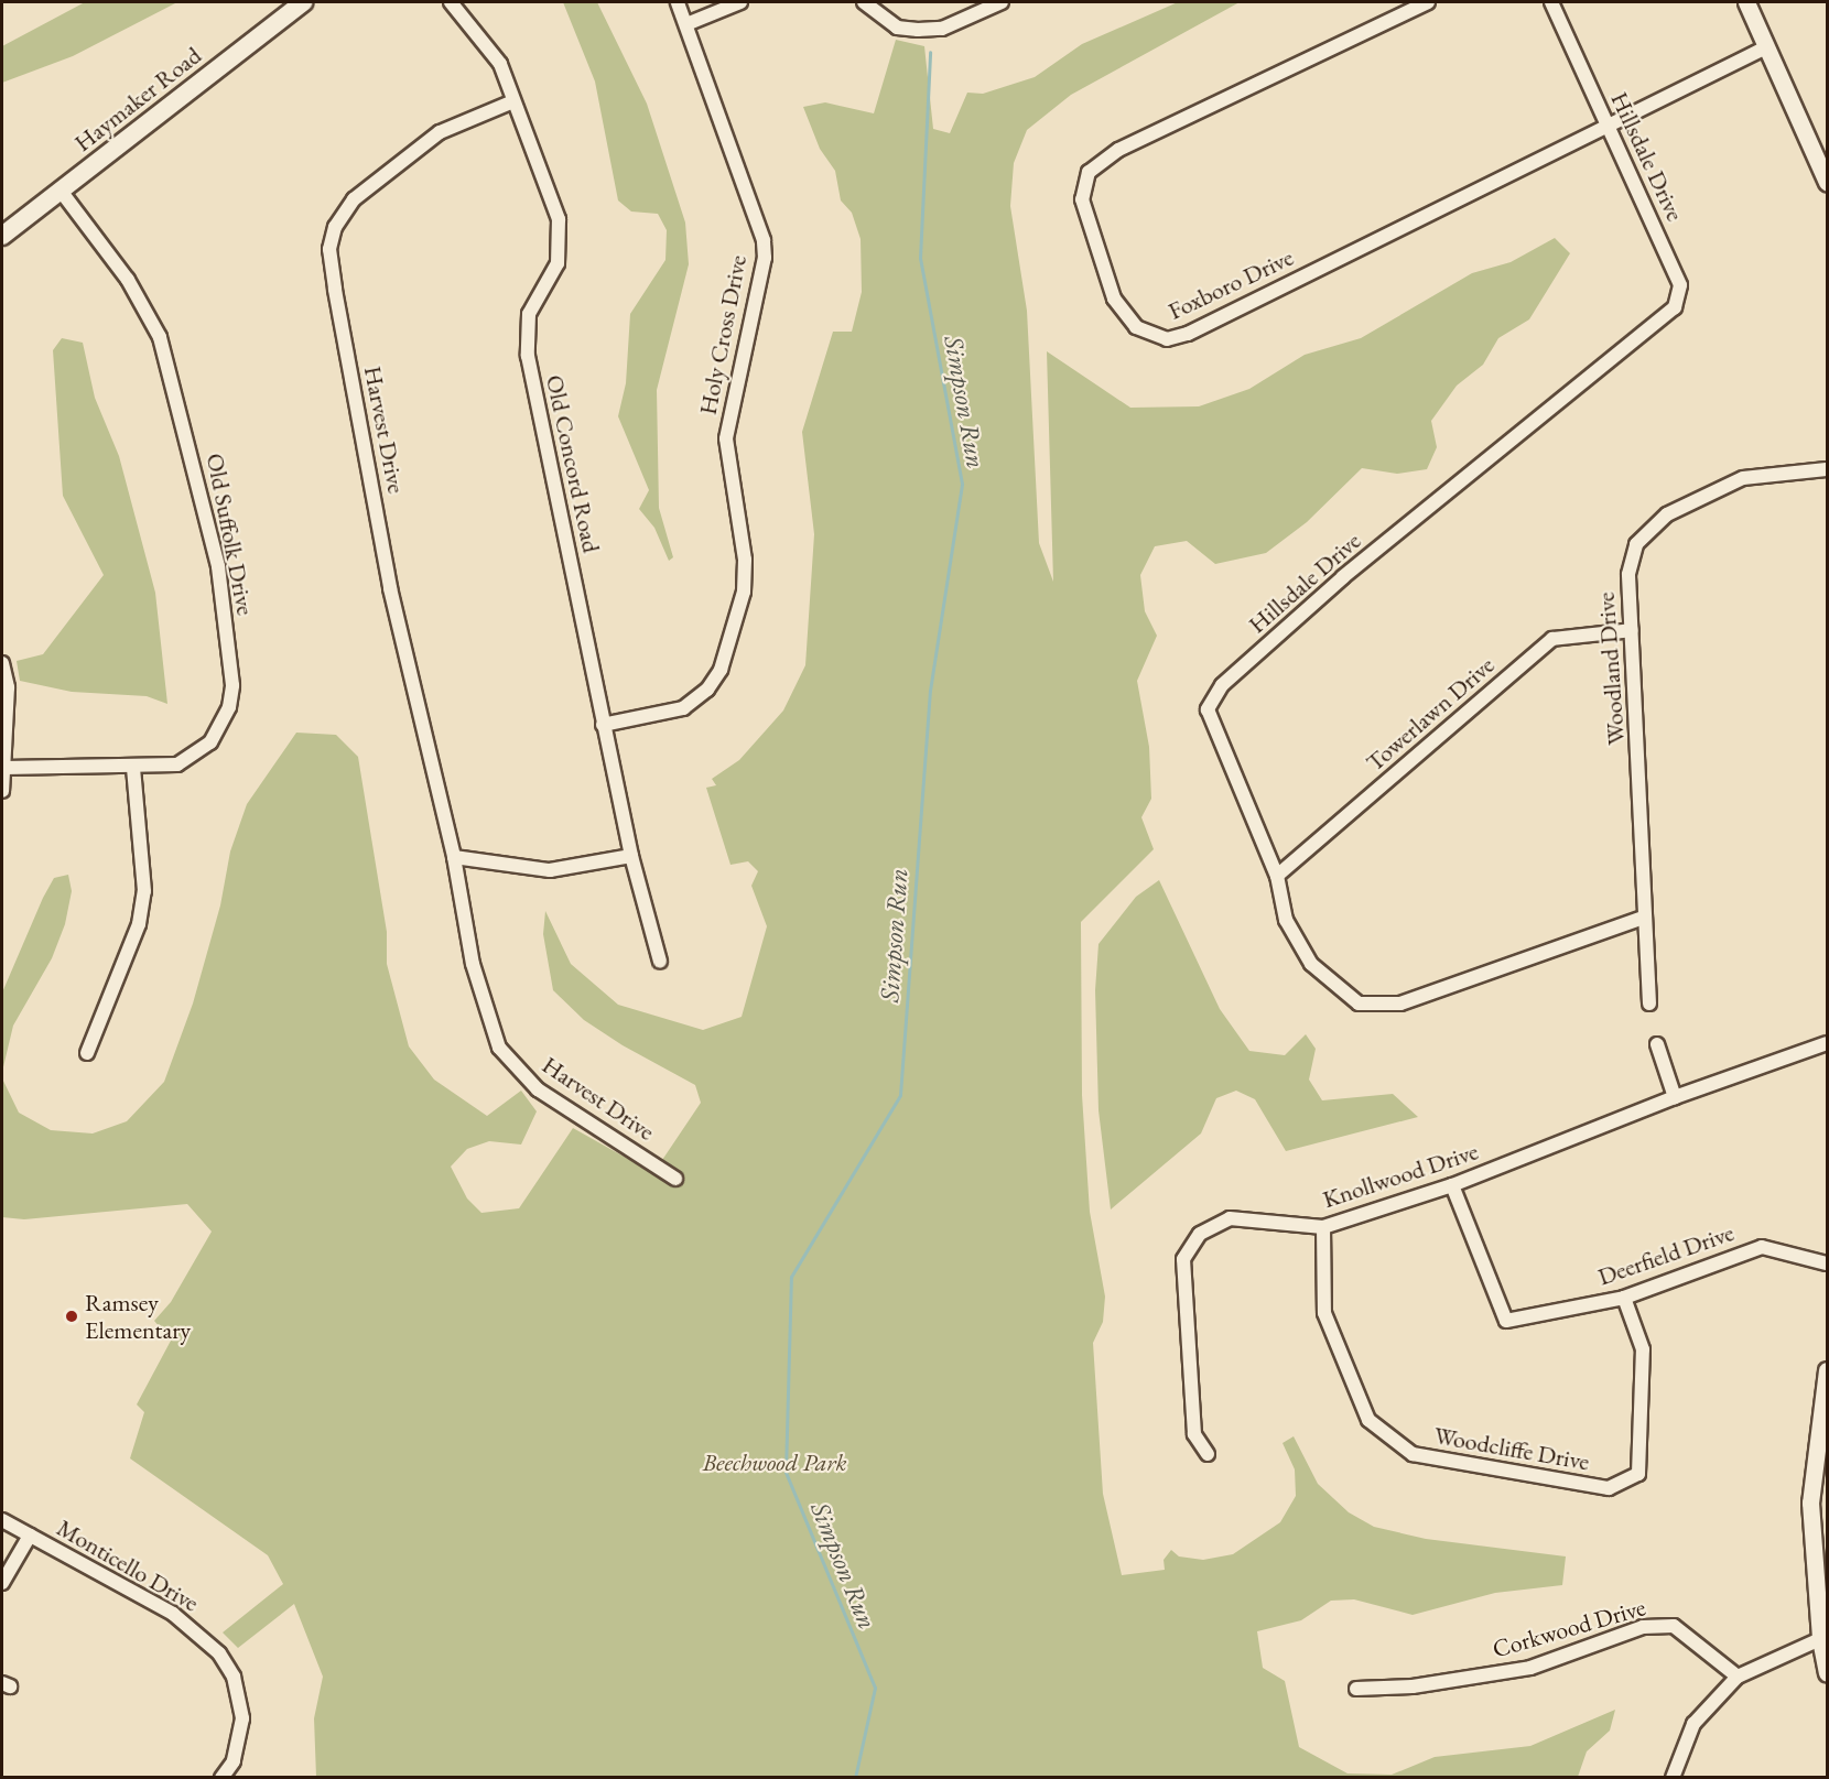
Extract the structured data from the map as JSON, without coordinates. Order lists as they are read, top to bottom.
{
  "streets": {
    "main road": ["Haymaker Road"],
    "street": [
      "Hillsdale Drive",
      "Foxboro Drive",
      "Holy Cross Drive",
      "Harvest Drive",
      "Old Concord Road",
      "Old Suffolk Drive",
      "Woodland Drive",
      "Towerlawn Drive",
      "Knollwood Drive",
      "Deerfield Drive",
      "Woodcliffe Drive",
      "Monticello Drive",
      "Corkwood Drive"
    ]
  },
  "crossings": [
    ["Haymaker Road", "Old Suffolk Drive"],
    ["Hillsdale Drive", "Foxboro Drive"],
    ["Hillsdale Drive", "Woodland Drive"],
    ["Hillsdale Drive", "Towerlawn Drive"],
    ["Holy Cross Drive", "Old Concord Road"],
    ["Harvest Drive", "Old Concord Road"],
    ["Woodland Drive", "Towerlawn Drive"],
    ["Knollwood Drive", "Deerfield Drive"],
    ["Knollwood Drive", "Woodcliffe Drive"],
    ["Deerfield Drive", "Woodcliffe Drive"]
  ],
  "water": ["Simpson Run"],
  "parks": ["Beechwood Park"],
  "places": ["Ramsey Elementary"]
}
